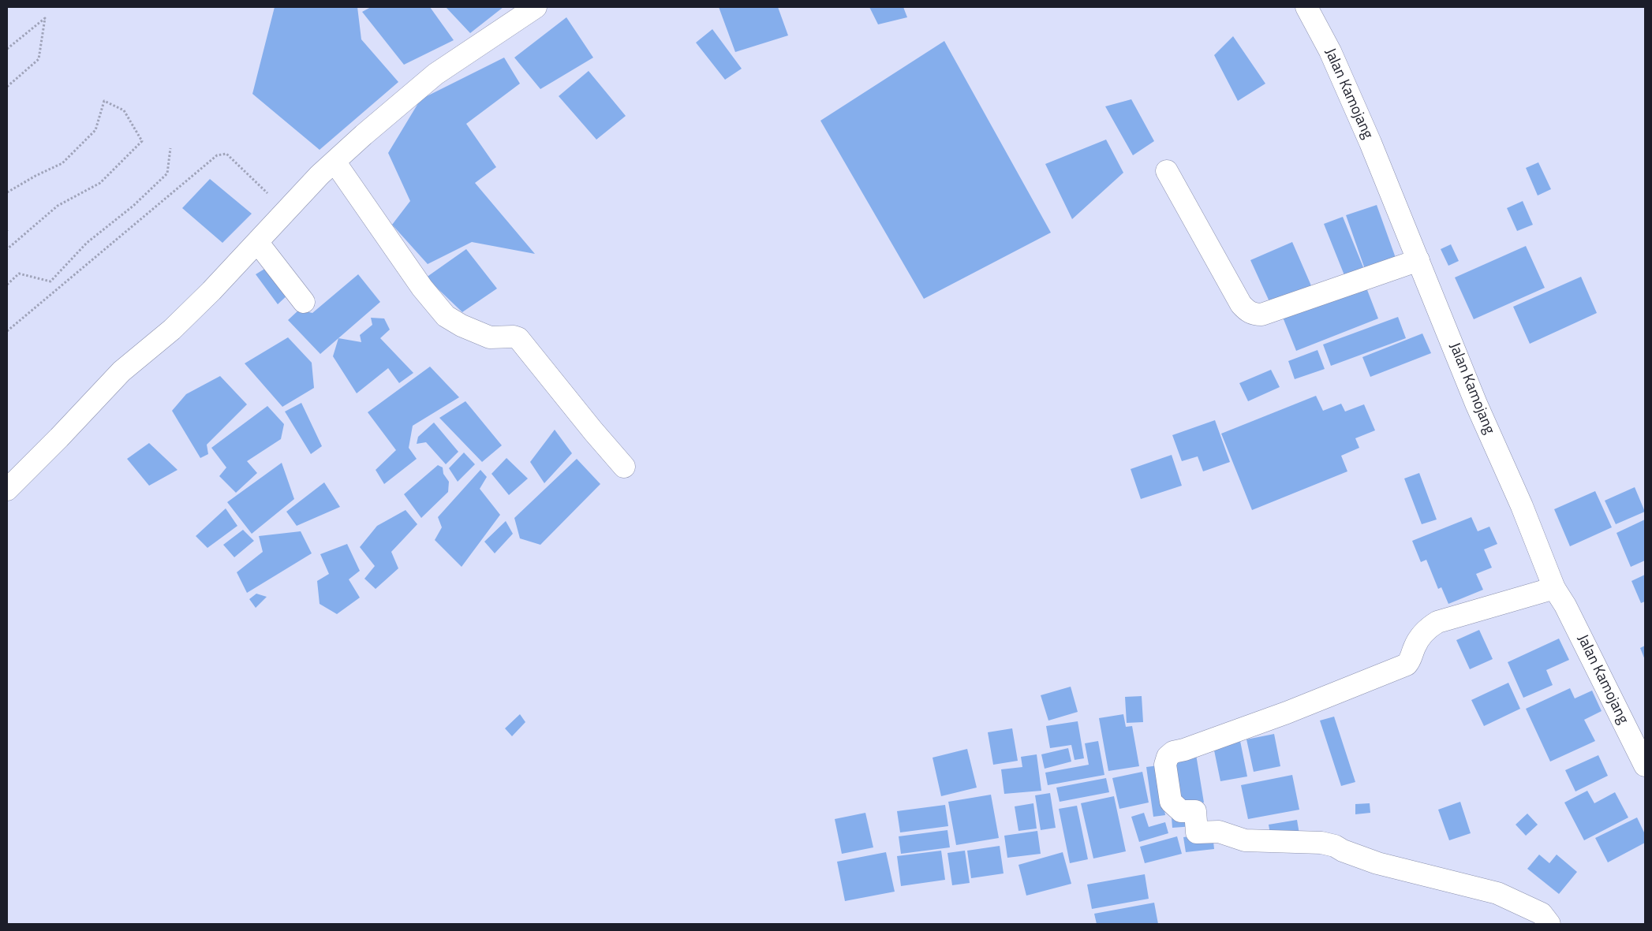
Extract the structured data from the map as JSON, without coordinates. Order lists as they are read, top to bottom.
{
  "streets": {
    "street": ["Jalan Kamojang"]
  }
}
